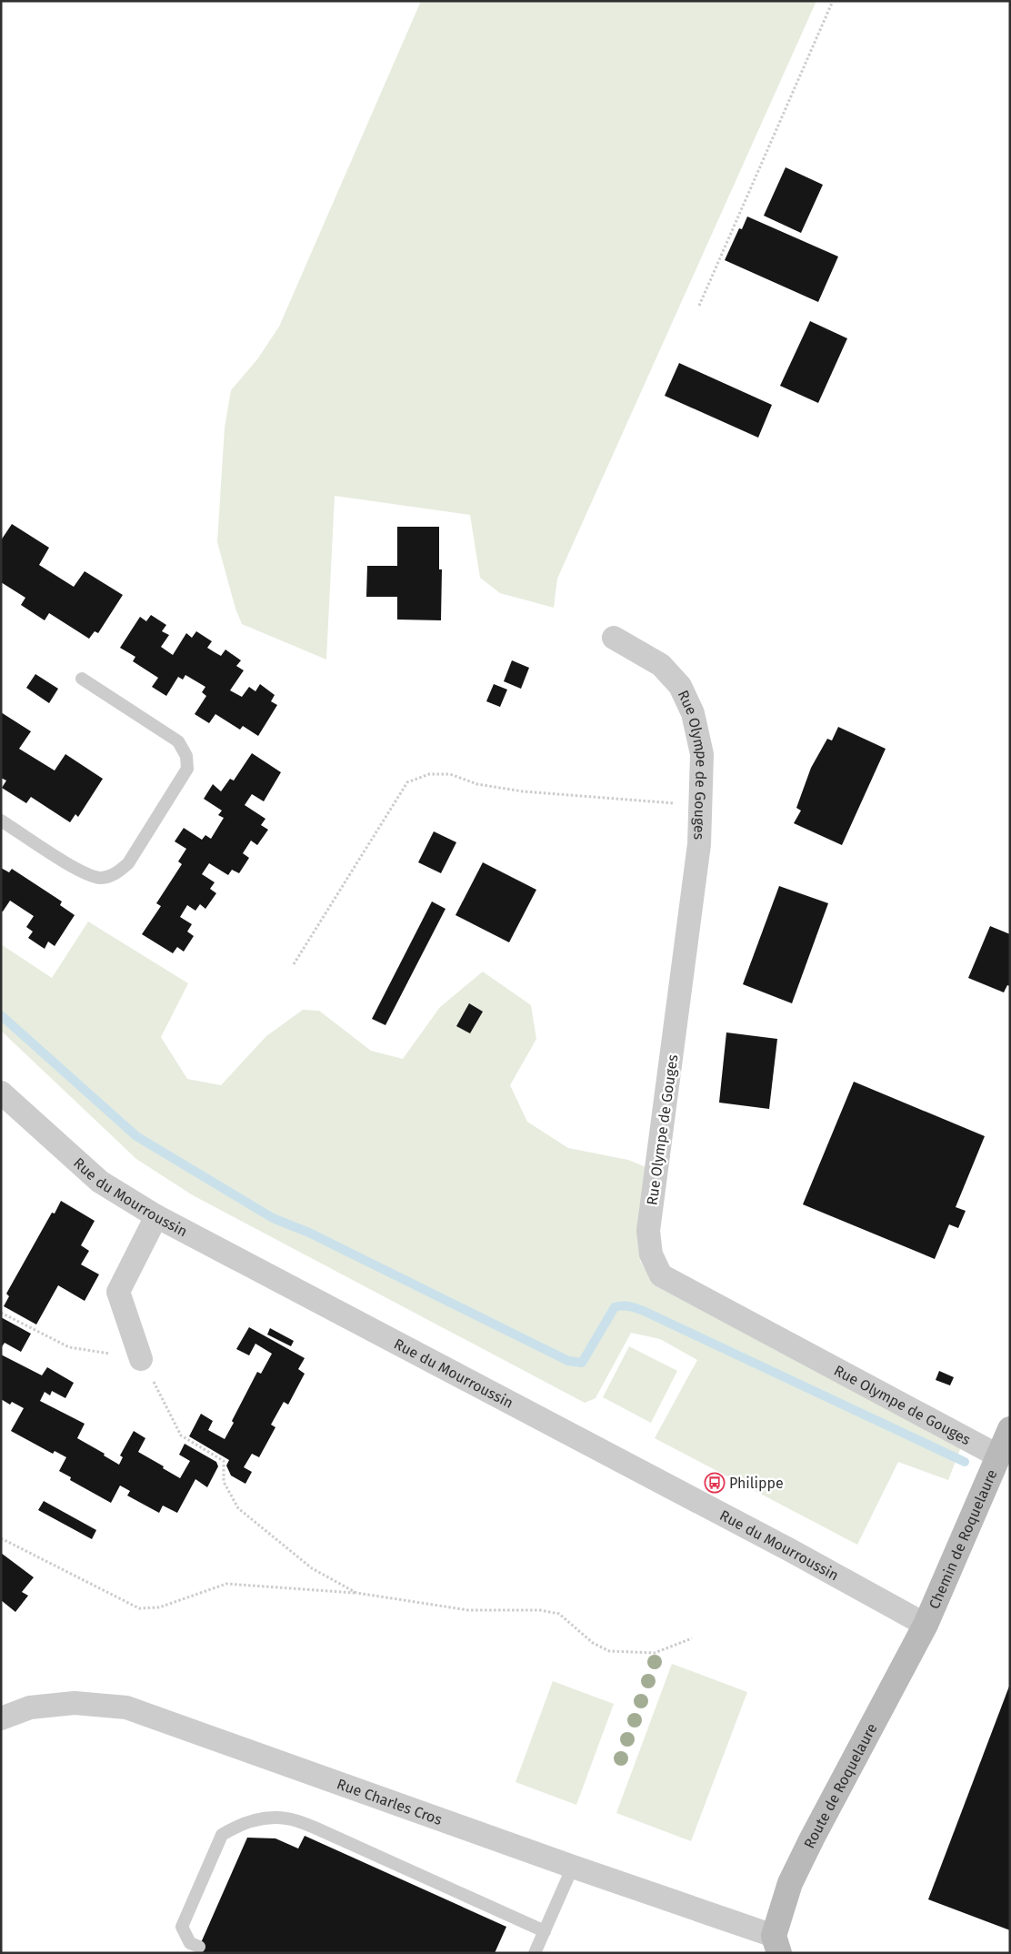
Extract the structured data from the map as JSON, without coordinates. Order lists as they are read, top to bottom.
{
  "streets": {
    "street": [
      "Rue Olympe de Gouges",
      "Rue du Mourroussin",
      "Chemin de Roquelaure",
      "Route de Roquelaure",
      "Rue Charles Cros"
    ]
  },
  "crossings": [
    ["Rue Olympe de Gouges", "Chemin de Roquelaure"],
    ["Rue du Mourroussin", "Chemin de Roquelaure"],
    ["Rue du Mourroussin", "Route de Roquelaure"],
    ["Chemin de Roquelaure", "Route de Roquelaure"],
    ["Route de Roquelaure", "Rue Charles Cros"]
  ],
  "places": {
    "bus stop": ["Philippe"]
  }
}
